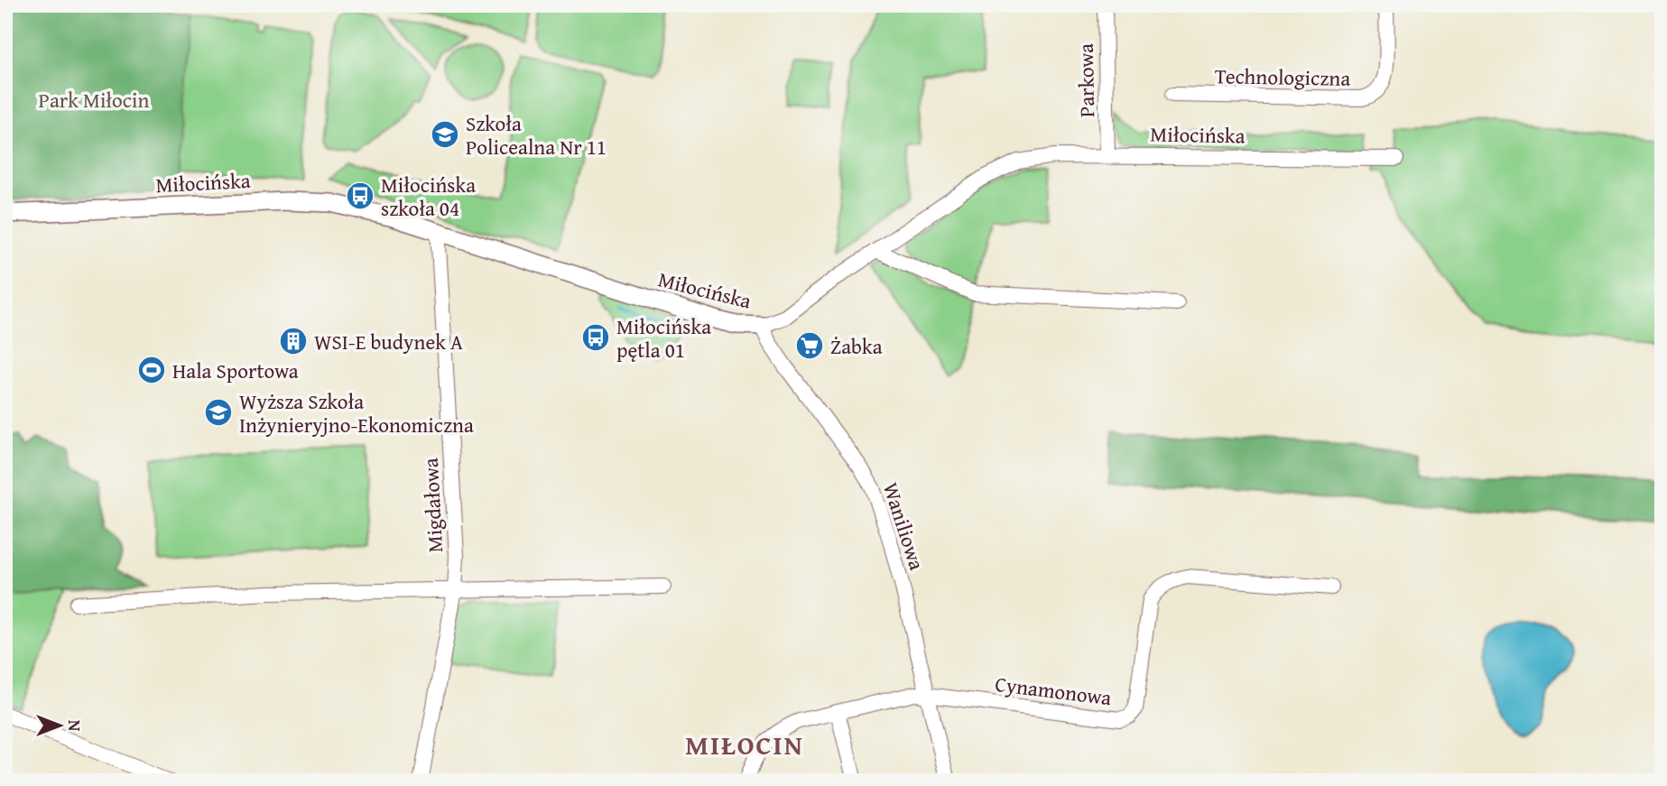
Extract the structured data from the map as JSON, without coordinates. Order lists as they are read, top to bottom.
{
  "streets": {
    "street": [
      "Technologiczna",
      "Parkowa",
      "Miłocińska",
      "Migdałowa",
      "Waniliowa",
      "Cynamonowa"
    ]
  },
  "crossings": [
    ["Parkowa", "Miłocińska"],
    ["Miłocińska", "Migdałowa"],
    ["Miłocińska", "Waniliowa"],
    ["Waniliowa", "Cynamonowa"]
  ],
  "districts": ["MIŁOCIN"],
  "parks": ["Park Miłocin"],
  "places": {
    "school or university": ["Szkoła Policealna Nr 11", "Wyższa Szkoła Inżynieryjno-Ekonomiczna"],
    "bus stop": ["Miłocińska szkoła 04", "Miłocińska pętla 01"],
    "building": ["WSI-E budynek A"],
    "supermarket": ["Żabka"],
    "sports": ["Hala Sportowa"]
  },
  "north": "right"
}
